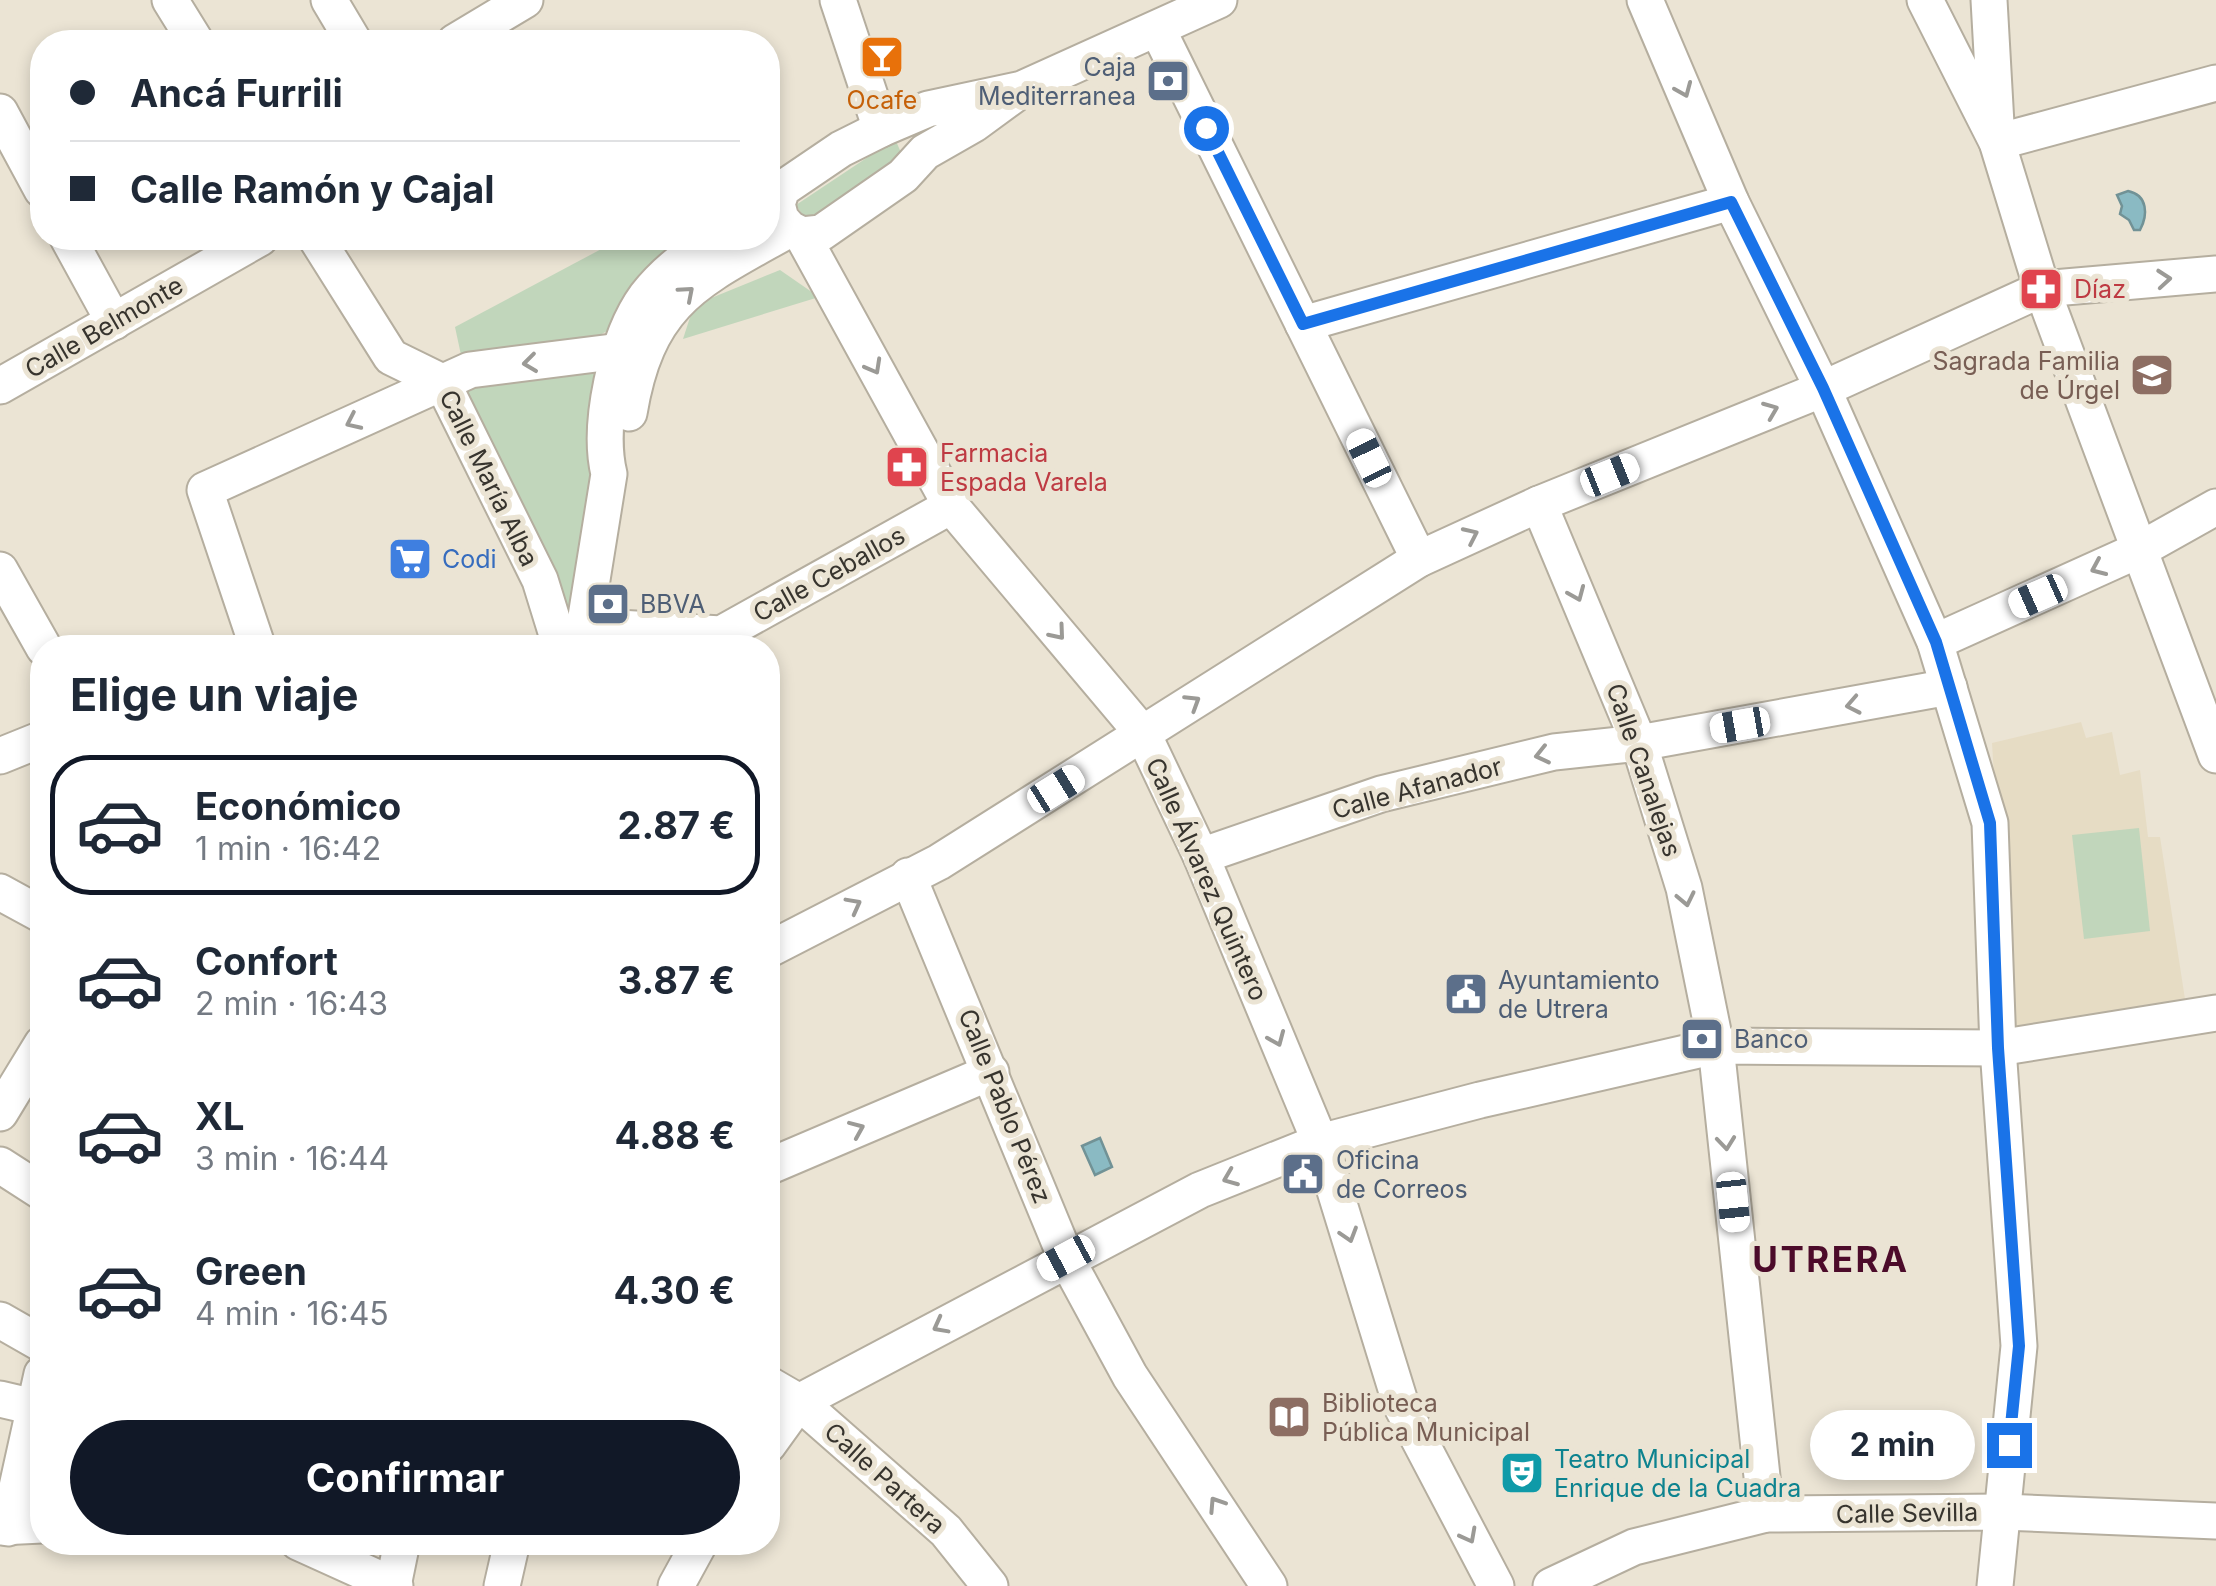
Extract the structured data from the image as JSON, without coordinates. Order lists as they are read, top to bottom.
{
  "streets": {
    "street": [
      "Calle Belmonte",
      "Calle María Alba",
      "Calle Ceballos",
      "Calle Canalejas",
      "Calle Afanador",
      "Calle Álvarez Quintero",
      "Calle Pablo Pérez",
      "Calle Partera",
      "Calle Sevilla"
    ]
  },
  "crossings": [
    ["Calle Ceballos", "Calle Álvarez Quintero"],
    ["Calle Canalejas", "Calle Afanador"],
    ["Calle Canalejas", "Calle Sevilla"],
    ["Calle Afanador", "Calle Álvarez Quintero"]
  ],
  "one_way": ["Calle Álvarez Quintero", "Calle Pablo Pérez"],
  "districts": ["UTRERA"],
  "places": {
    "bar": ["Ocafe"],
    "bank": ["Caja Mediterranea", "BBVA", "Banco"],
    "pharmacy": ["Díaz", "Farmacia Espada Varela"],
    "school or university": ["Sagrada Familia de Úrgel"],
    "supermarket": ["Codi"],
    "public building": ["Ayuntamiento de Utrera", "Oficina de Correos"],
    "library": ["Biblioteca Pública Municipal"],
    "theatre": ["Teatro Municipal Enrique de la Cuadra"]
  },
  "page": {
    "banner": ["Ancá Furrili", "Calle Ramón y Cajal"],
    "heading": "Elige un viaje",
    "list": [
      {
        "name": "Económico",
        "note": "1 min · 16:42",
        "value": "2.87 €"
      },
      {
        "name": "Confort",
        "note": "2 min · 16:43",
        "value": "3.87 €"
      },
      {
        "name": "XL",
        "note": "3 min · 16:44",
        "value": "4.88 €"
      },
      {
        "name": "Green",
        "note": "4 min · 16:45",
        "value": "4.30 €"
      }
    ],
    "buttons": "Confirmar",
    "bubble": "2 min"
  }
}
